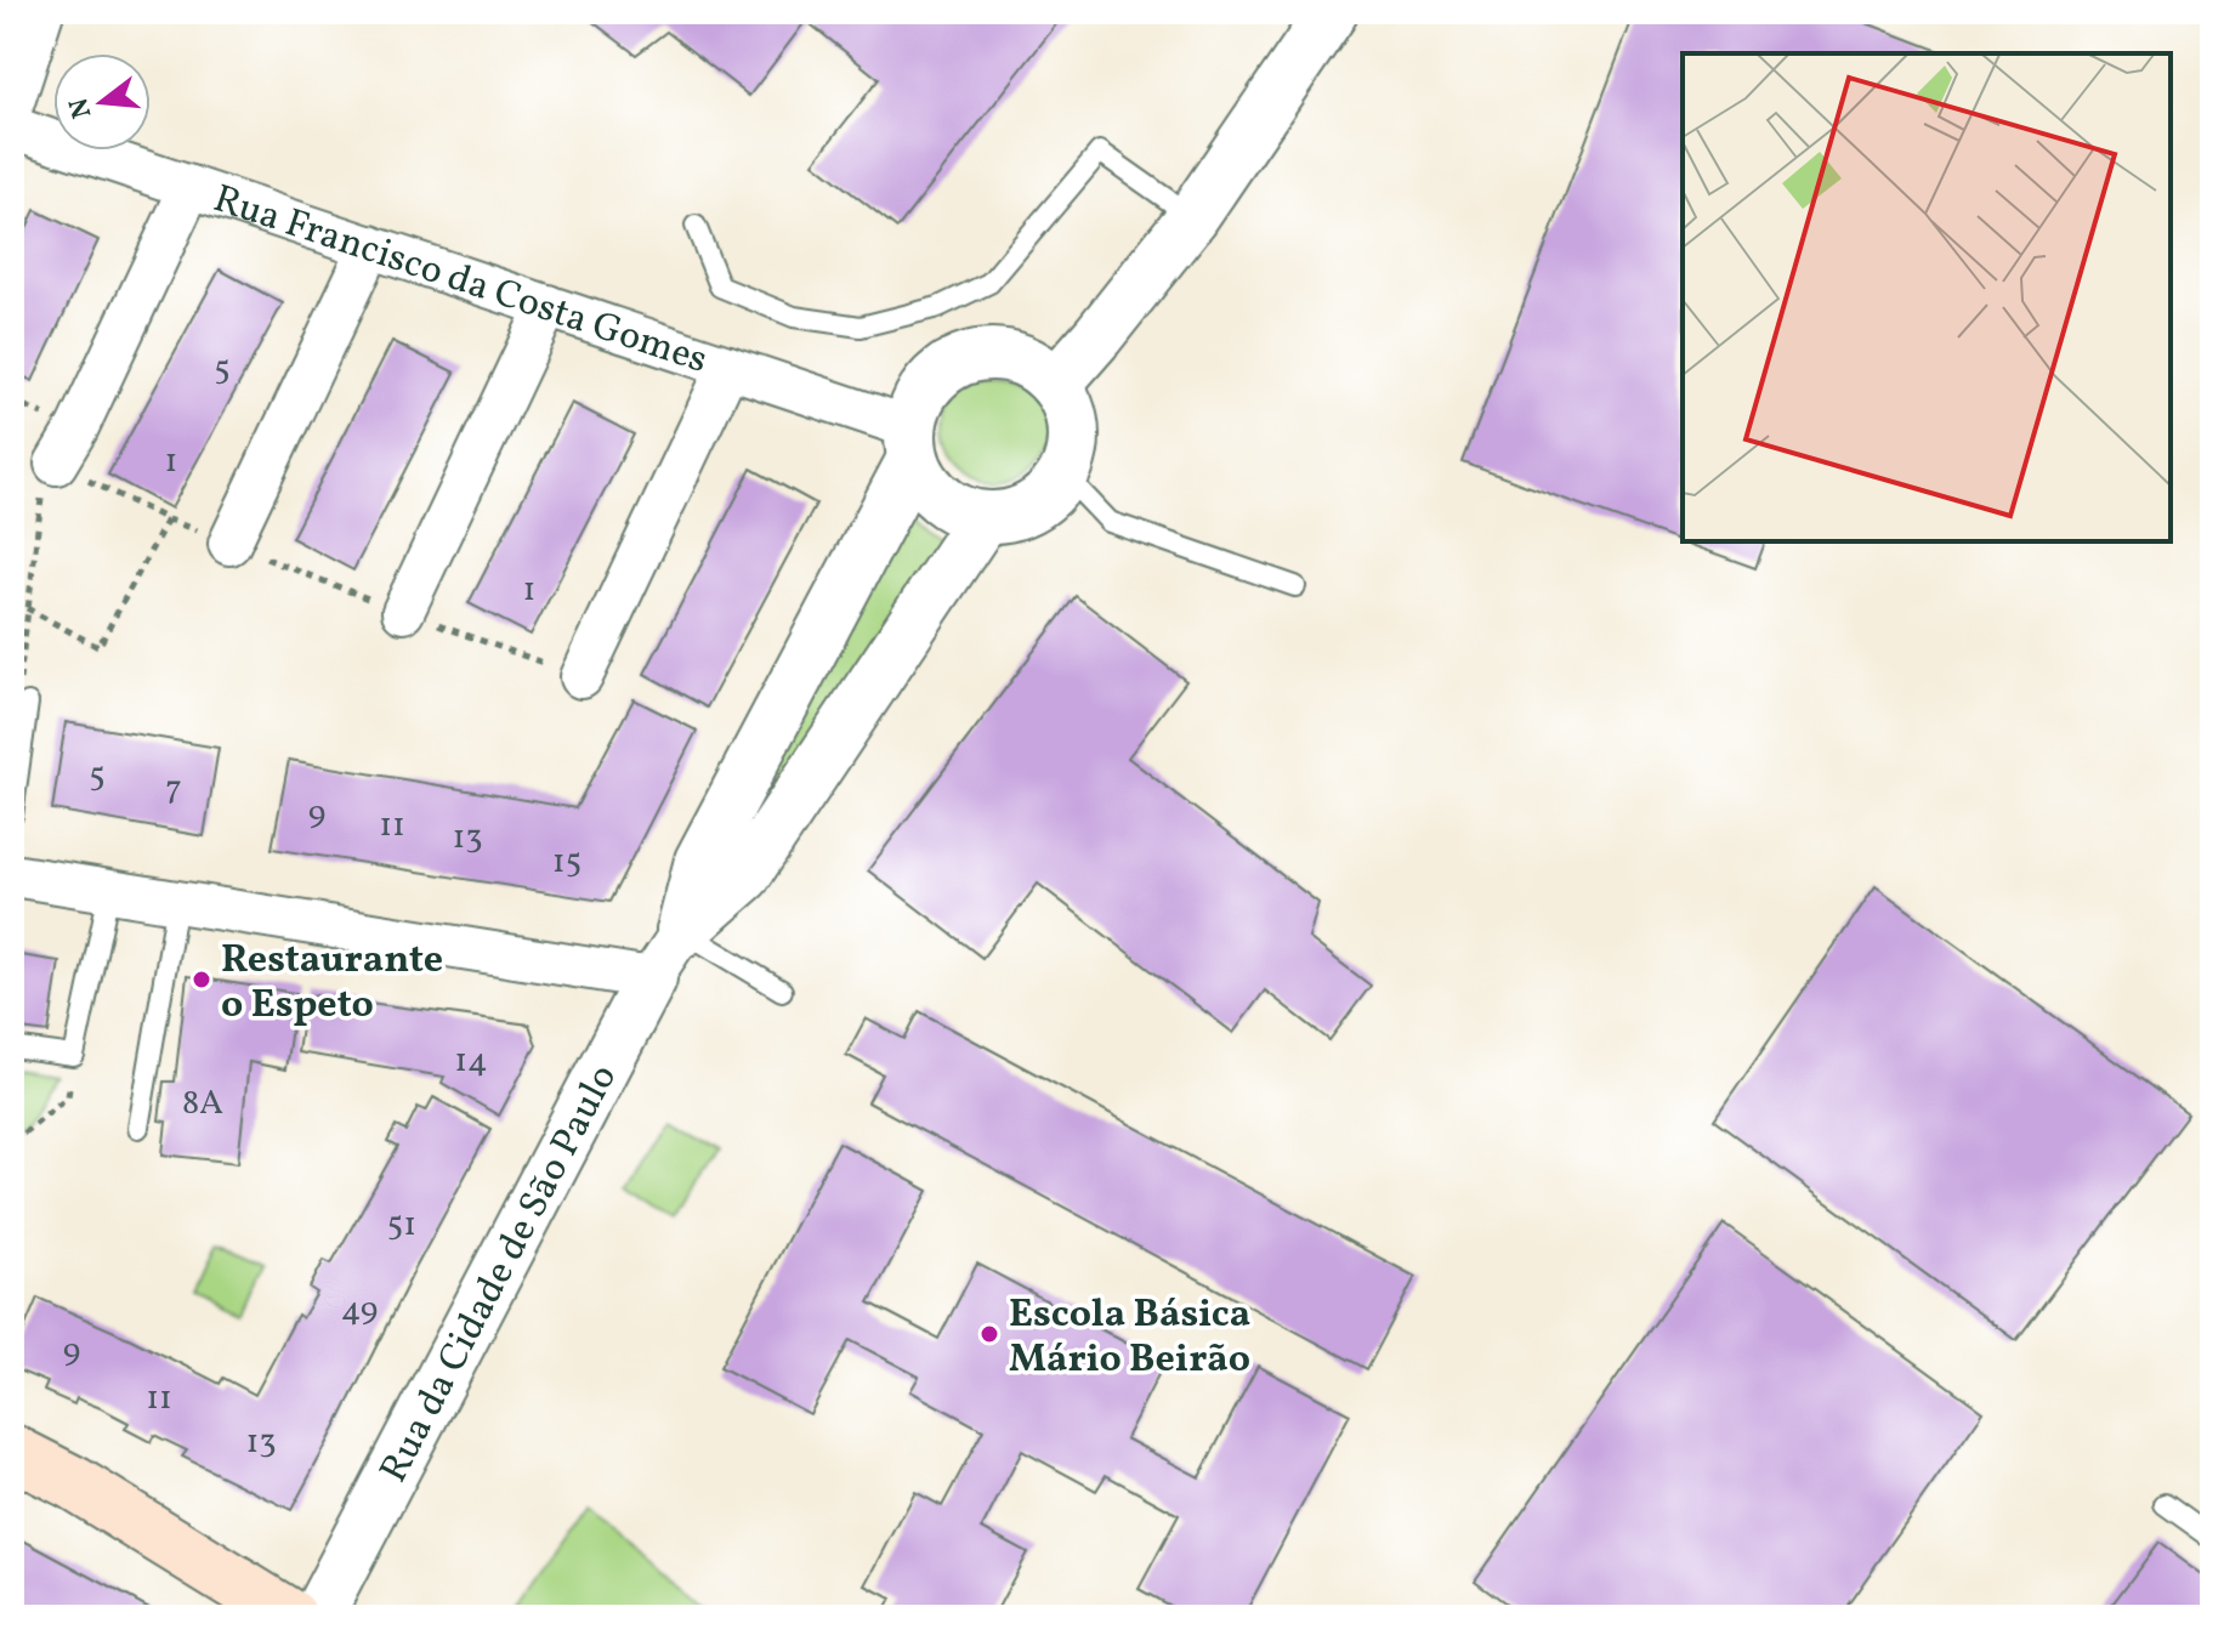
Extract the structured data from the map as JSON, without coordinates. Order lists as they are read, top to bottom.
{
  "streets": {
    "street": ["Rua Francisco da Costa Gomes", "Rua da Cidade de São Paulo"]
  },
  "crossings": [
    ["Rua Francisco da Costa Gomes", "Rua da Cidade de São Paulo"]
  ],
  "places": ["Restaurante o Espeto", "Escola Básica Mário Beirão"],
  "house_numbers": [
    "5",
    "1",
    "1",
    "5",
    "7",
    "9",
    "11",
    "13",
    "15",
    "14",
    "8A",
    "51",
    "49",
    "9",
    "11",
    "13"
  ],
  "north": "left"
}
